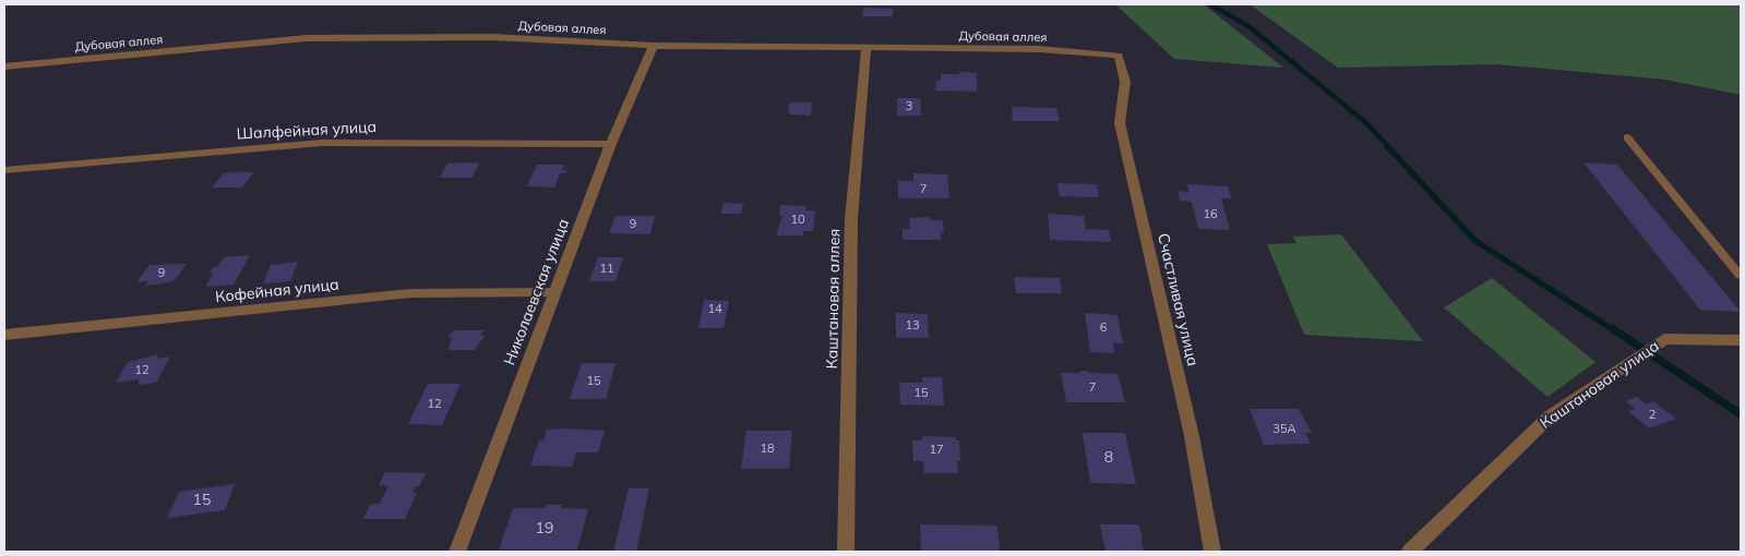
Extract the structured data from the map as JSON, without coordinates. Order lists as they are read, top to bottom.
{
  "streets": {
    "street": [
      "Дубовая аллея",
      "Шалфейная улица",
      "Кофейная улица",
      "Николаевская улица",
      "Каштановая аллея",
      "Счастливая улица",
      "Каштановая улица"
    ]
  },
  "crossings": [
    ["Дубовая аллея", "Николаевская улица"],
    ["Дубовая аллея", "Каштановая аллея"],
    ["Дубовая аллея", "Счастливая улица"],
    ["Шалфейная улица", "Николаевская улица"],
    ["Кофейная улица", "Николаевская улица"]
  ],
  "house_numbers": [
    "3",
    "7",
    "16",
    "10",
    "9",
    "11",
    "9",
    "14",
    "13",
    "6",
    "12",
    "15",
    "7",
    "15",
    "12",
    "2",
    "35А",
    "18",
    "17",
    "8",
    "15",
    "19"
  ]
}
